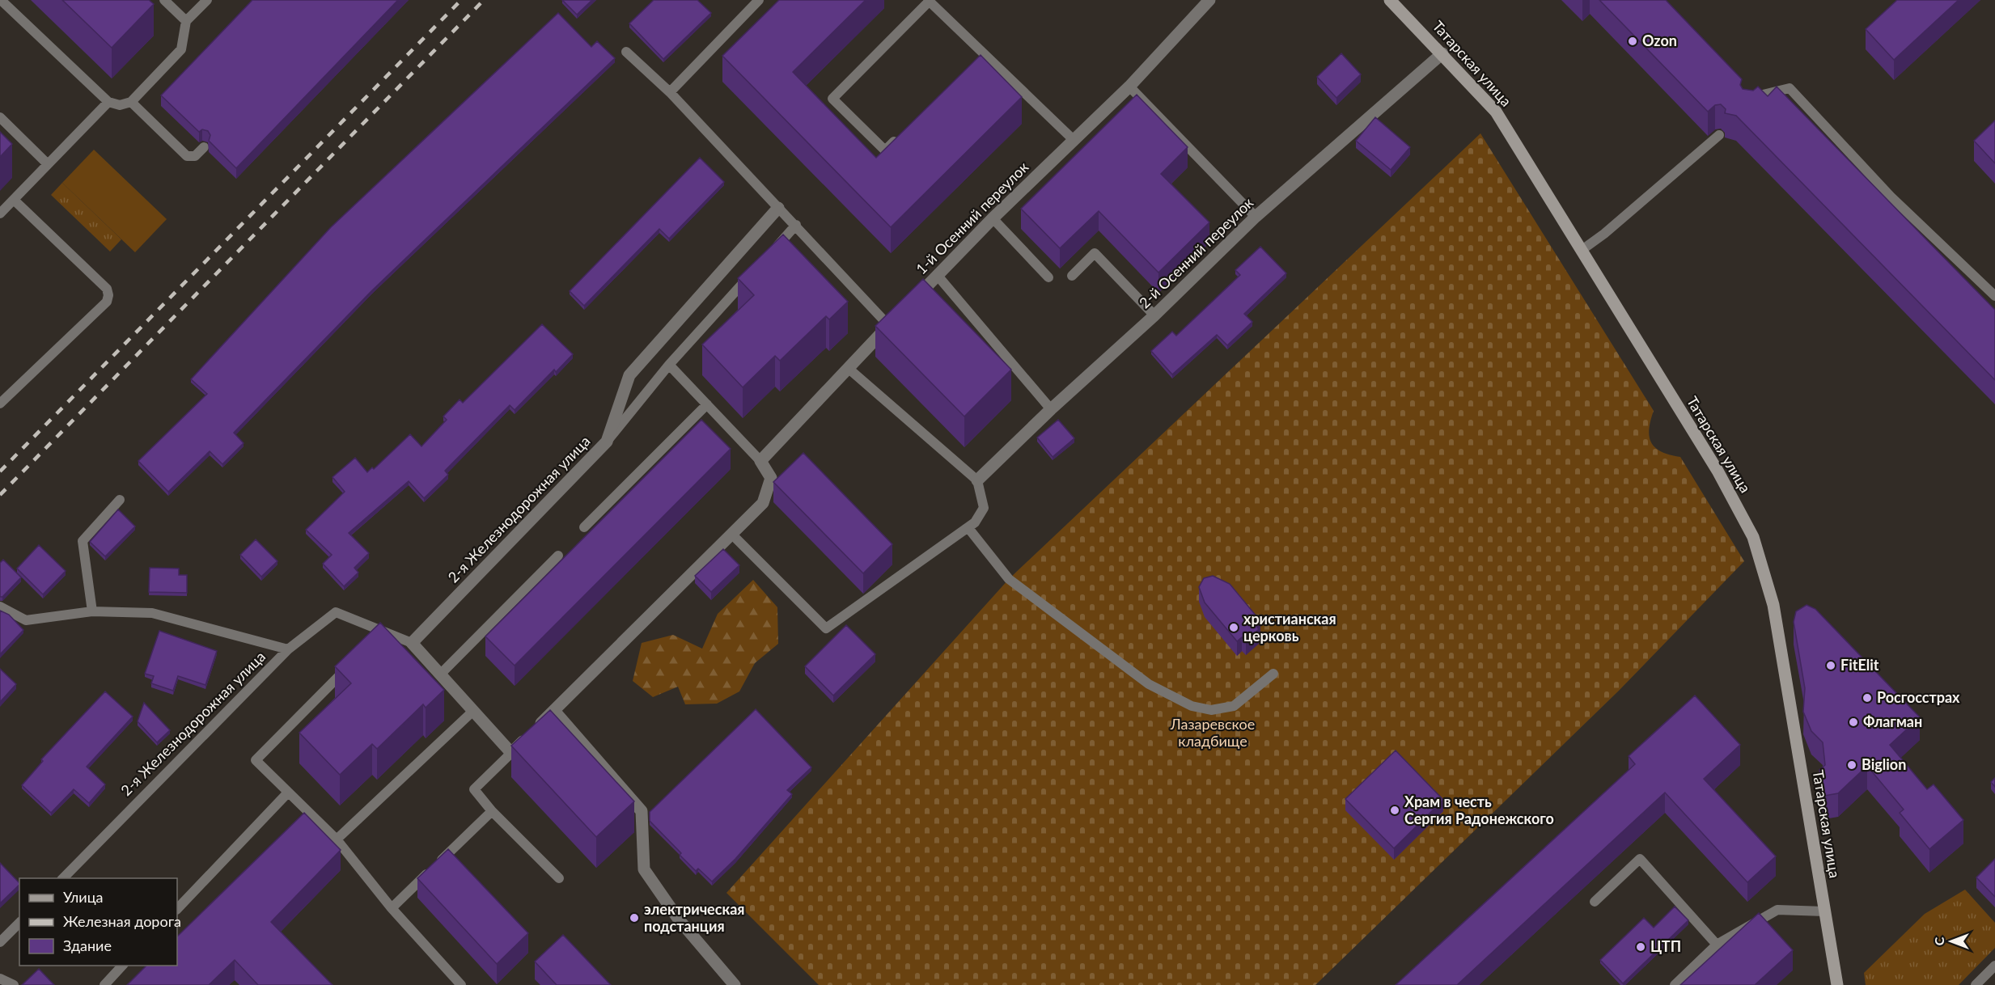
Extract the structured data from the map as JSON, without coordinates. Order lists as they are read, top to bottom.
{
  "streets": {
    "street": [
      "Татарская улица",
      "1-й Осенний переулок",
      "2-й Осенний переулок",
      "2-я Железнодорожная улица"
    ]
  },
  "crossings": [
    ["Татарская улица", "2-й Осенний переулок"]
  ],
  "parks": ["Лазаревское кладбище"],
  "places": [
    "Ozon",
    "христианская церковь",
    "FitElit",
    "Росгосстрах",
    "Флагман",
    "Biglion",
    "Храм в честь Сергия Радонежского",
    "электрическая подстанция",
    "ЦТП"
  ],
  "legend": ["Улица", "Железная дорога", "Здание"],
  "north": "left"
}
